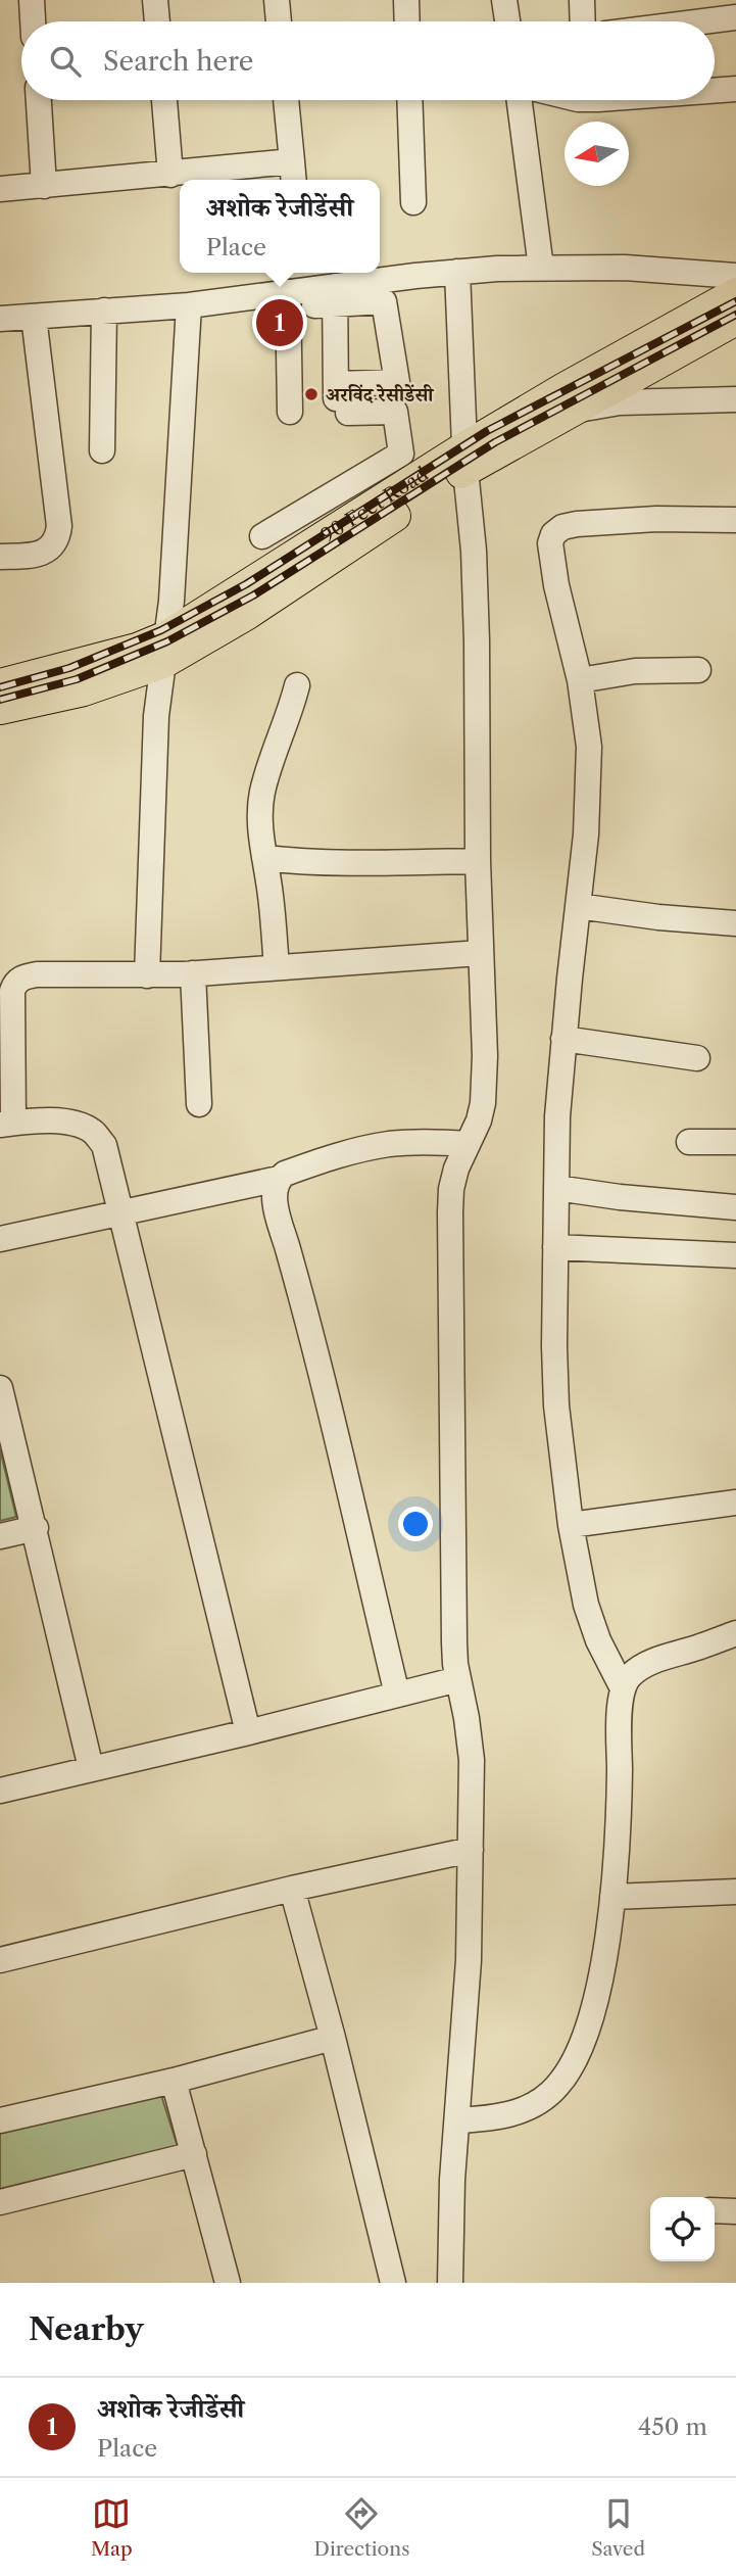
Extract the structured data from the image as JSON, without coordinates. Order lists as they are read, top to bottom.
{
  "streets": {
    "main road": ["90 Feet Road"]
  },
  "places": ["अरविंद रेसीडेंसी"],
  "north": "left",
  "page": {
    "search": "Search here",
    "popup": ["अशोक रेजीडेंसी", "Place"],
    "pins": "1",
    "heading": "Nearby",
    "list": [
      {
        "mark": "1",
        "name": "अशोक रेजीडेंसी",
        "note": "Place",
        "value": "450 m"
      }
    ],
    "nav": ["Map", "Directions", "Saved"]
  }
}
